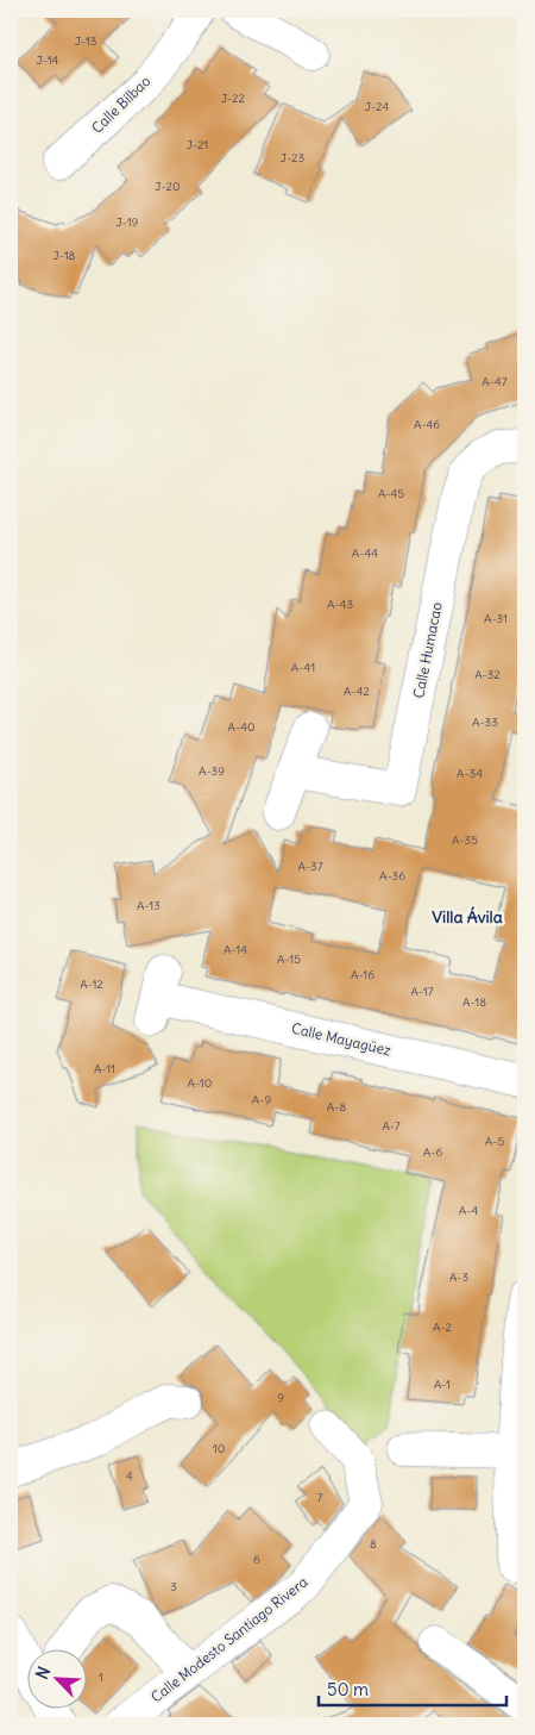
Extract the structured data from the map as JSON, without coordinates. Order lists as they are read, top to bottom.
{
  "streets": {
    "street": [
      "Calle Bilbao",
      "Calle Humacao",
      "Calle Mayagüez",
      "Calle Modesto Santiago Rivera"
    ]
  },
  "districts": ["Villa Ávila"],
  "house_numbers": [
    "J-13",
    "J-14",
    "J-22",
    "J-24",
    "J-21",
    "J-23",
    "J-20",
    "J-19",
    "J-18",
    "A-47",
    "A-46",
    "A-45",
    "A-44",
    "A-43",
    "A-31",
    "A-41",
    "A-32",
    "A-42",
    "A-33",
    "A-40",
    "A-39",
    "A-34",
    "A-35",
    "A-37",
    "A-36",
    "A-13",
    "A-14",
    "A-15",
    "A-16",
    "A-12",
    "A-17",
    "A-18",
    "A-11",
    "A-10",
    "A-9",
    "A-8",
    "A-7",
    "A-5",
    "A-6",
    "A-4",
    "A-3",
    "A-2",
    "A-1",
    "9",
    "10",
    "4",
    "7",
    "8",
    "6",
    "3",
    "1"
  ],
  "scale_bar": "50 m",
  "north": "top left"
}
